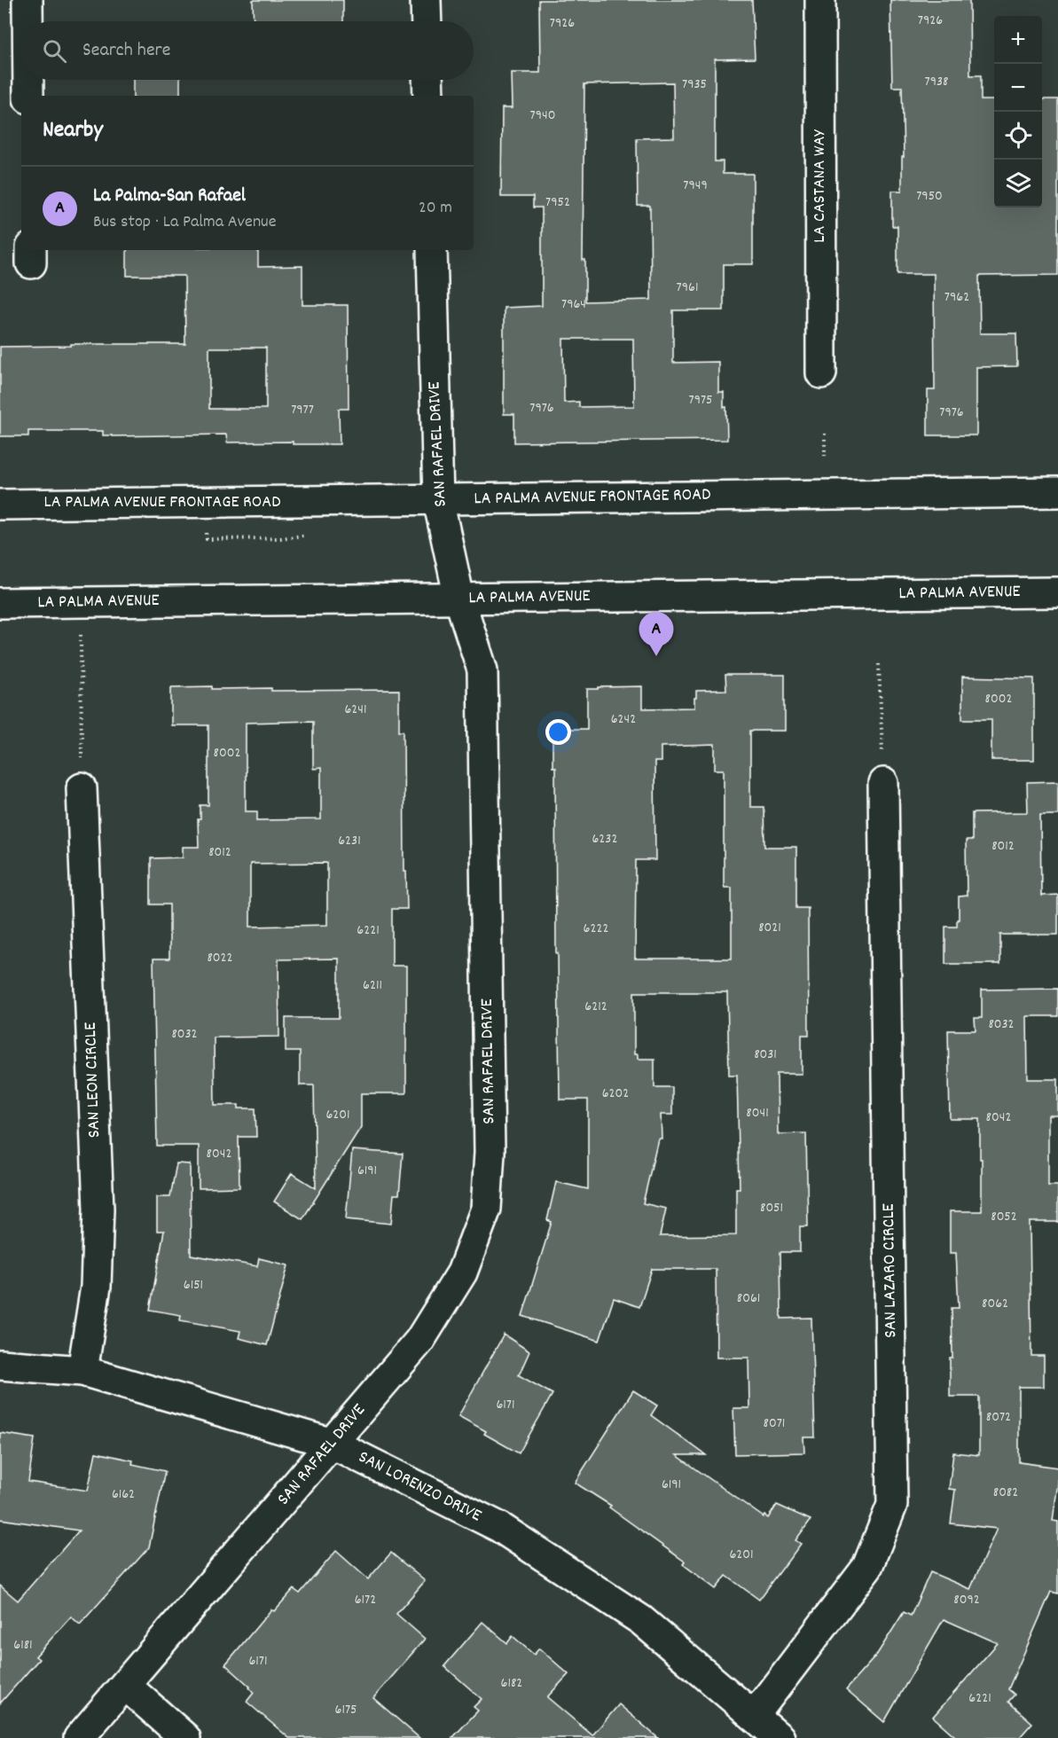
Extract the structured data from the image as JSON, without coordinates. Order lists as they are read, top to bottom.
{
  "streets": {
    "street": [
      "LA CASTANA WAY",
      "SAN RAFAEL DRIVE",
      "LA PALMA AVENUE FRONTAGE ROAD",
      "LA PALMA AVENUE",
      "SAN LEON CIRCLE",
      "SAN LAZARO CIRCLE",
      "SAN LORENZO DRIVE"
    ]
  },
  "crossings": [
    ["SAN RAFAEL DRIVE", "LA PALMA AVENUE FRONTAGE ROAD"],
    ["SAN RAFAEL DRIVE", "LA PALMA AVENUE"],
    ["SAN RAFAEL DRIVE", "SAN LORENZO DRIVE"],
    ["SAN LEON CIRCLE", "SAN LORENZO DRIVE"],
    ["SAN LAZARO CIRCLE", "SAN LORENZO DRIVE"]
  ],
  "house_numbers": [
    "7926",
    "7926",
    "7938",
    "7935",
    "7940",
    "7949",
    "7950",
    "7952",
    "7961",
    "7962",
    "7964",
    "7975",
    "7976",
    "7977",
    "7976",
    "8002",
    "6241",
    "6242",
    "8002",
    "6232",
    "6231",
    "8012",
    "8012",
    "8021",
    "6222",
    "6221",
    "8022",
    "6211",
    "6212",
    "8032",
    "8032",
    "8031",
    "6202",
    "8041",
    "6201",
    "8042",
    "8042",
    "6191",
    "8051",
    "8052",
    "6151",
    "8061",
    "8062",
    "6171",
    "8072",
    "8071",
    "6191",
    "8082",
    "6162",
    "6201",
    "6172",
    "8092",
    "6181",
    "6171",
    "6182",
    "6221",
    "6175"
  ],
  "page": {
    "map_buttons": ["+", "−"],
    "search": "Search here",
    "heading": "Nearby",
    "list": [
      {
        "mark": "A",
        "name": "La Palma-San Rafael",
        "note": "Bus stop · La Palma Avenue",
        "value": "20 m"
      }
    ],
    "pins": "A"
  }
}
